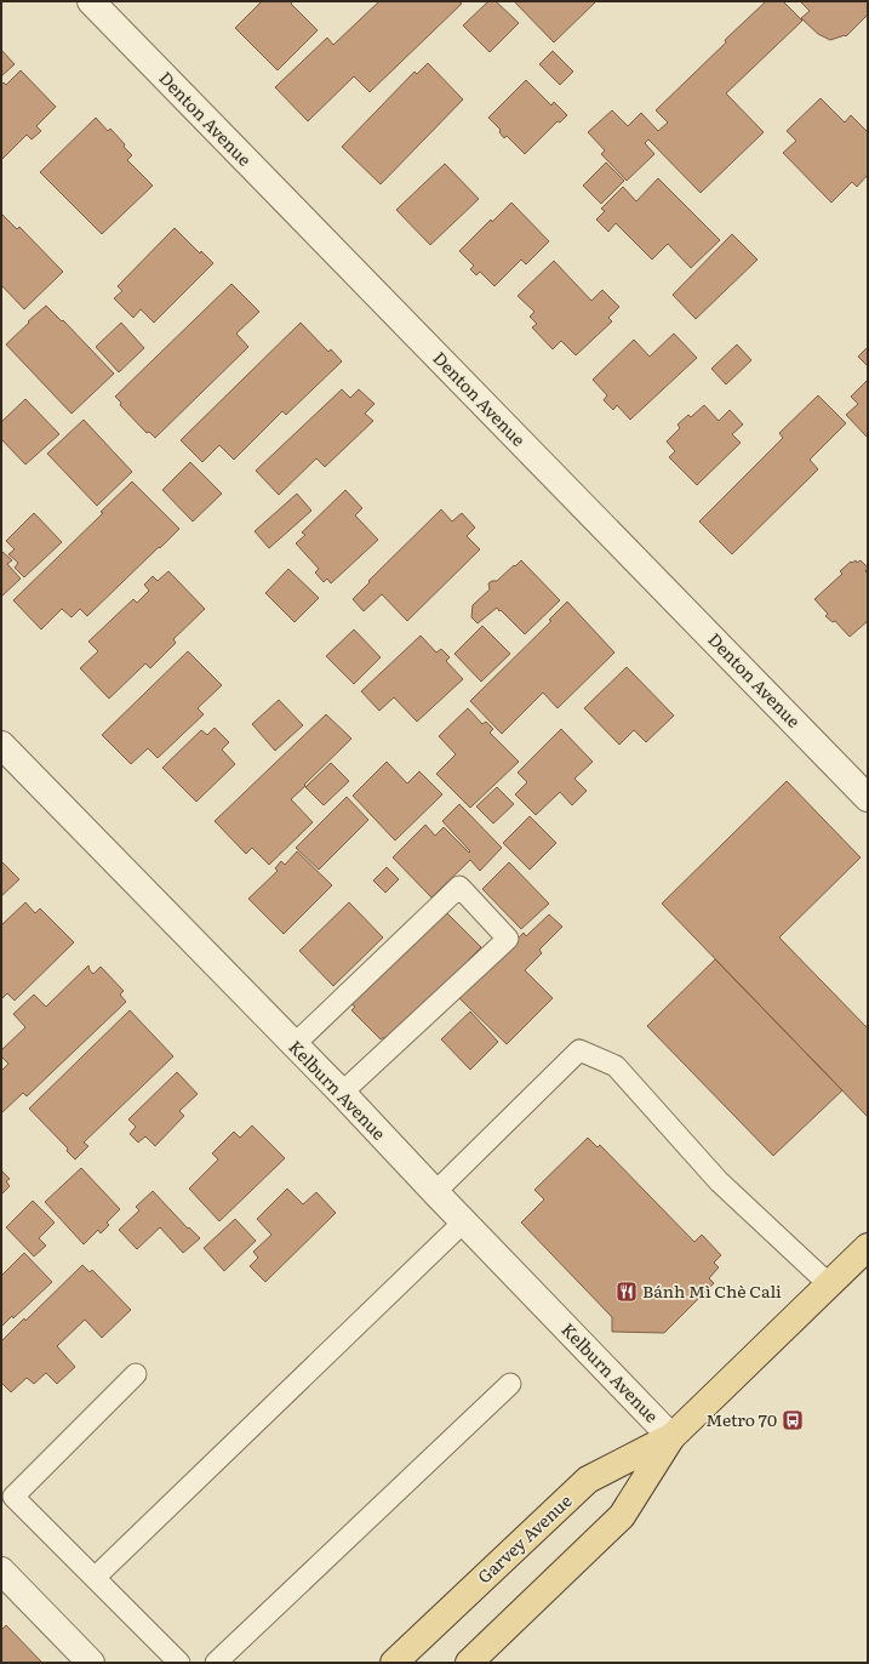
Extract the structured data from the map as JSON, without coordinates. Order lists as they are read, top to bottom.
{
  "streets": {
    "main road": ["Garvey Avenue"],
    "street": ["Denton Avenue", "Kelburn Avenue"]
  },
  "crossings": [
    ["Kelburn Avenue", "Garvey Avenue"]
  ],
  "places": {
    "restaurant": ["Bánh Mì Chè Cali"],
    "bus stop": ["Metro 70"]
  }
}
